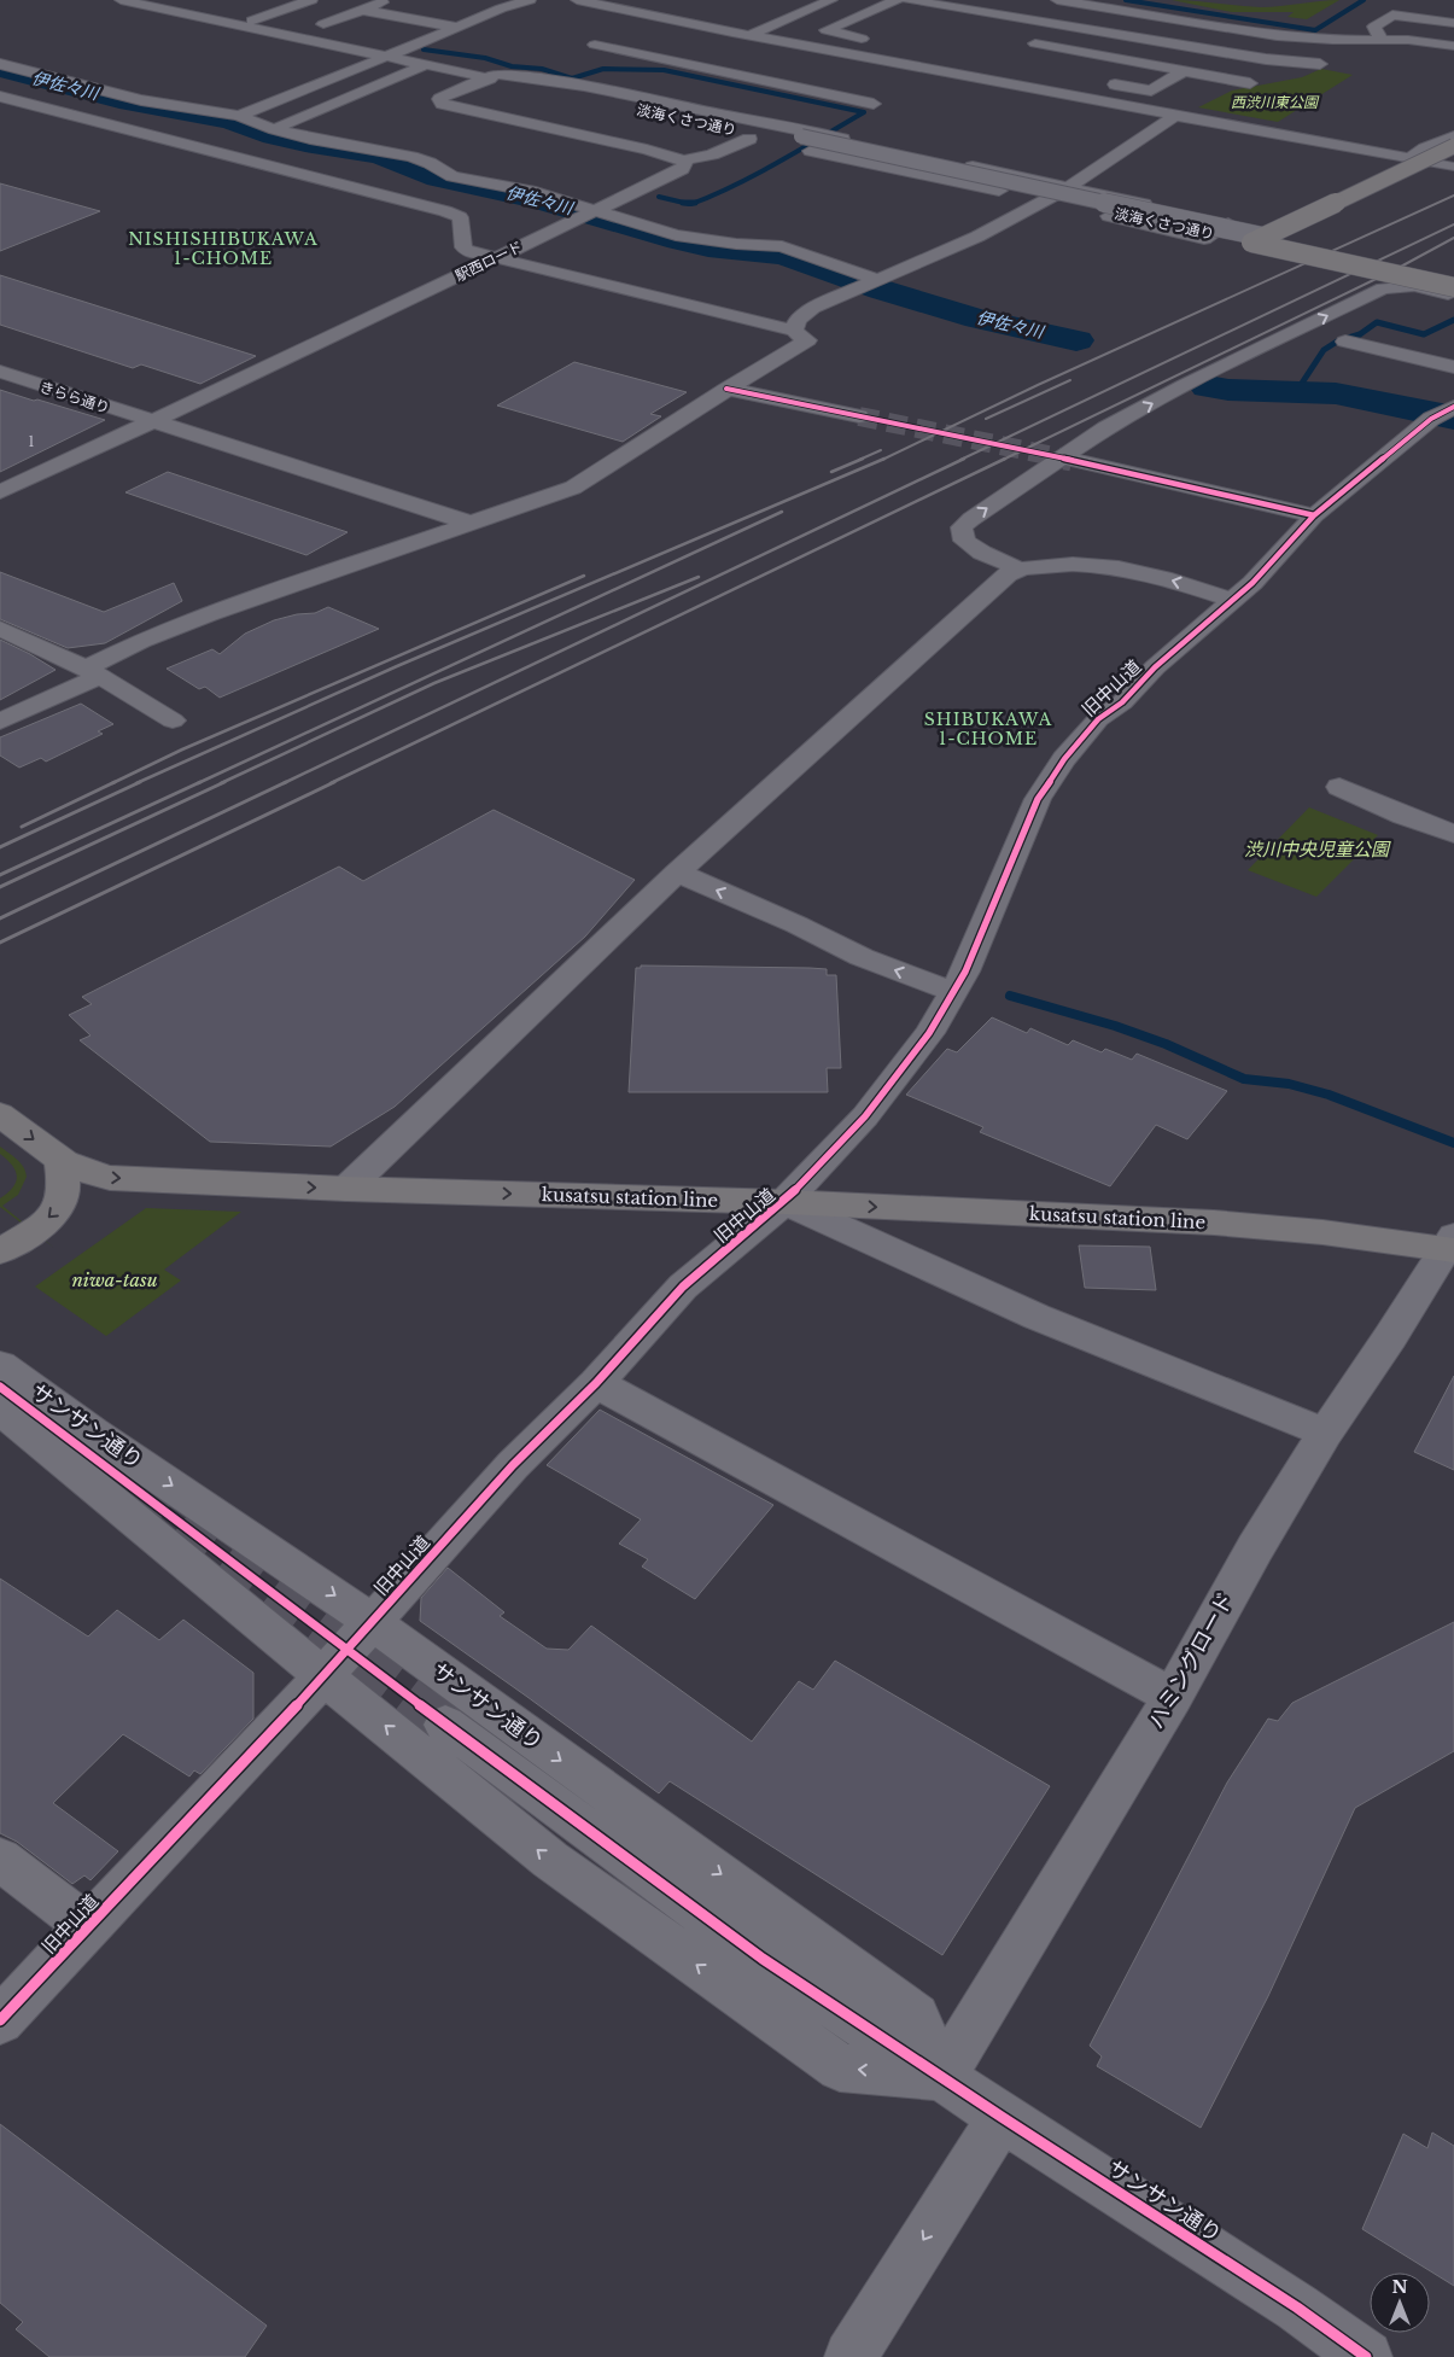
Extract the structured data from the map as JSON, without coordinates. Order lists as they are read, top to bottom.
{
  "streets": {
    "main road": ["kusatsu station line"],
    "street": [
      "淡海くさつ通り",
      "駅西ロード",
      "きらら通り",
      "旧中山道",
      "サンサン通り",
      "ハミングロード"
    ]
  },
  "crossings": [
    ["駅西ロード", "きらら通り"],
    ["旧中山道", "kusatsu station line"],
    ["旧中山道", "サンサン通り"],
    ["kusatsu station line", "ハミングロード"],
    ["サンサン通り", "ハミングロード"]
  ],
  "one_way": ["kusatsu station line"],
  "districts": ["NISHISHIBUKAWA 1-CHOME", "SHIBUKAWA 1-CHOME"],
  "water": ["伊佐々川"],
  "parks": ["西渋川東公園", "渋川中央児童公園", "niwa-tasu"],
  "house_numbers": ["1"],
  "north": "top"
}
